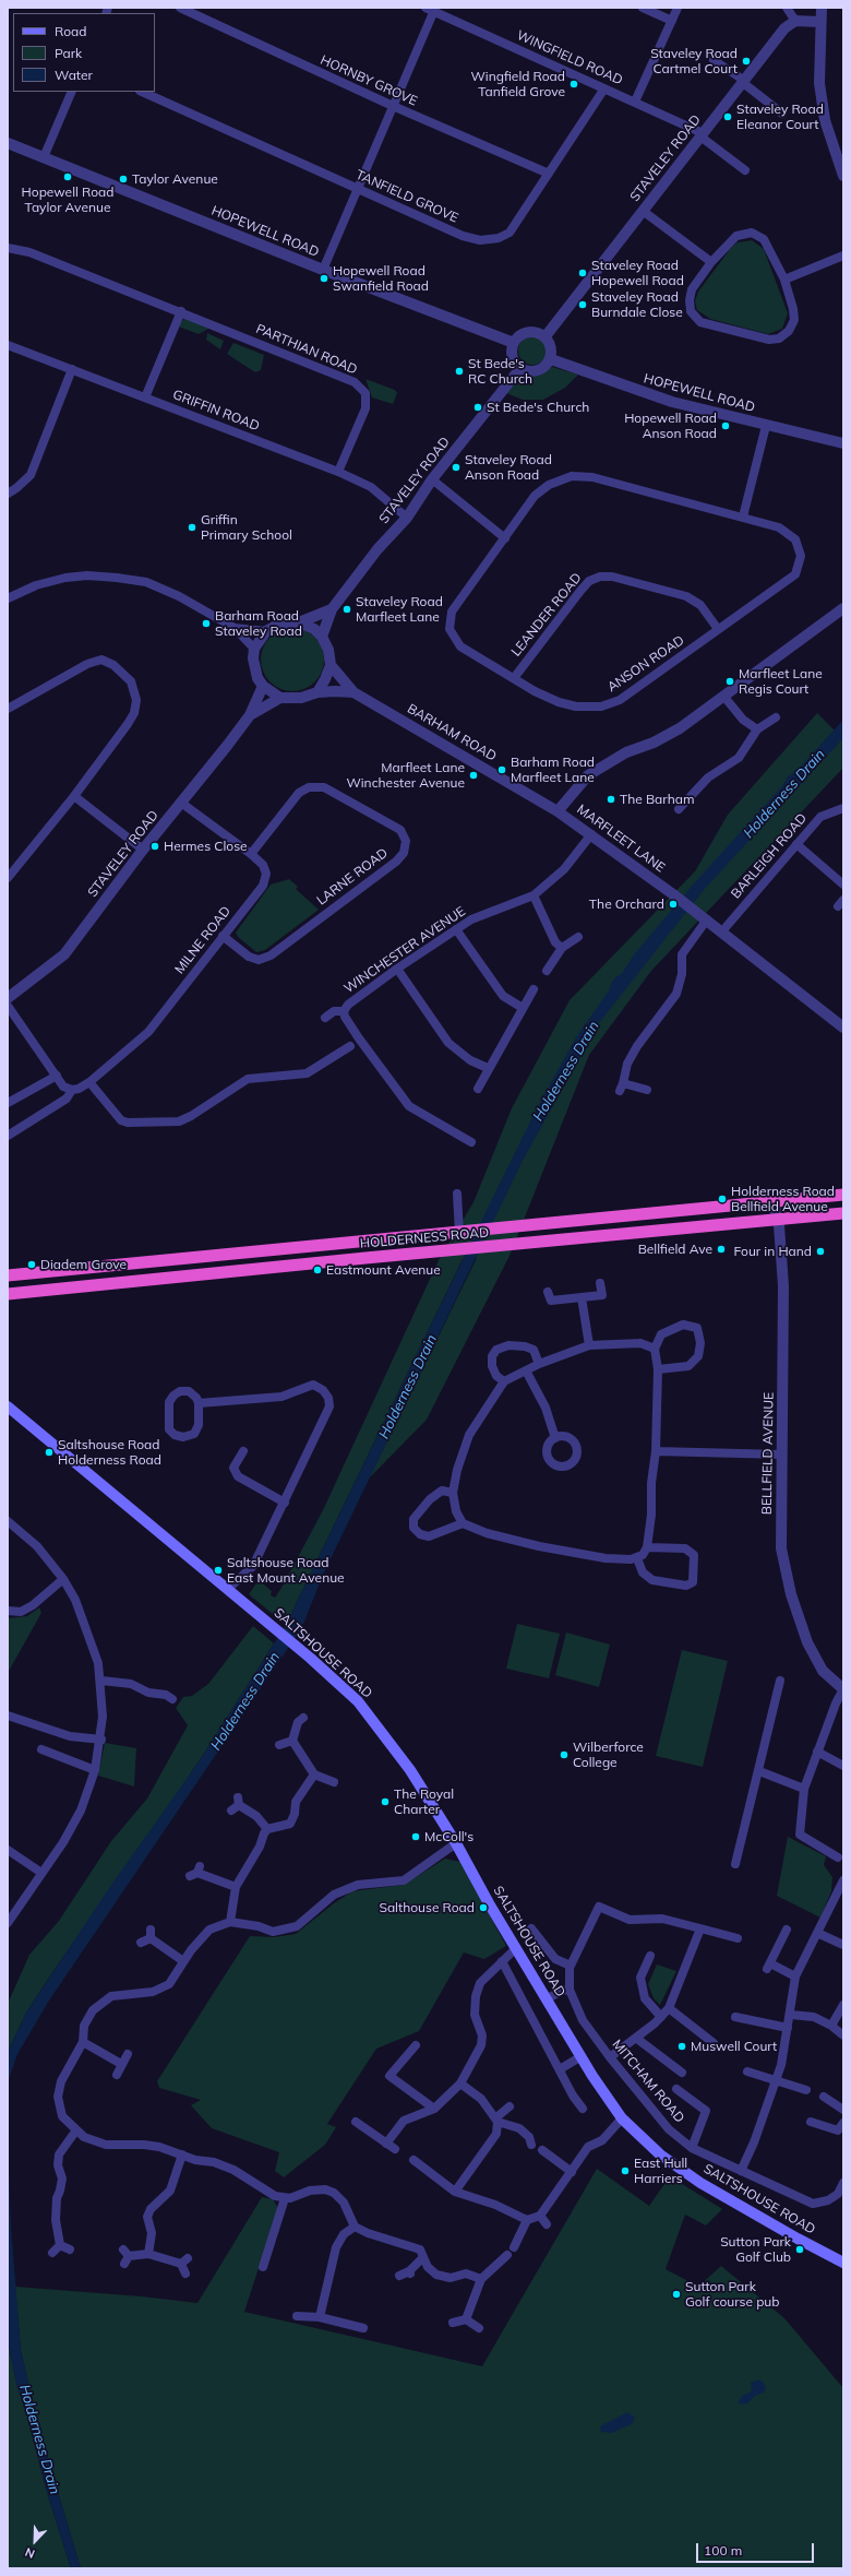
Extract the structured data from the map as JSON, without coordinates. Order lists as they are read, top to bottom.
{
  "streets": {
    "highway": ["HOLDERNESS ROAD"],
    "main road": ["SALTSHOUSE ROAD"],
    "street": [
      "WINGFIELD ROAD",
      "HORNBY GROVE",
      "STAVELEY ROAD",
      "TANFIELD GROVE",
      "HOPEWELL ROAD",
      "PARTHIAN ROAD",
      "GRIFFIN ROAD",
      "LEANDER ROAD",
      "ANSON ROAD",
      "BARHAM ROAD",
      "MARFLEET LANE",
      "BARLEIGH ROAD",
      "LARNE ROAD",
      "MILNE ROAD",
      "WINCHESTER AVENUE",
      "BELLFIELD AVENUE",
      "MITCHAM ROAD"
    ]
  },
  "crossings": [
    ["WINGFIELD ROAD", "STAVELEY ROAD"],
    ["WINGFIELD ROAD", "TANFIELD GROVE"],
    ["HORNBY GROVE", "TANFIELD GROVE"],
    ["STAVELEY ROAD", "HOPEWELL ROAD"],
    ["STAVELEY ROAD", "GRIFFIN ROAD"],
    ["STAVELEY ROAD", "BARHAM ROAD"],
    ["STAVELEY ROAD", "MILNE ROAD"],
    ["PARTHIAN ROAD", "GRIFFIN ROAD"],
    ["LEANDER ROAD", "ANSON ROAD"],
    ["BARHAM ROAD", "MARFLEET LANE"],
    ["MARFLEET LANE", "BARLEIGH ROAD"],
    ["MARFLEET LANE", "WINCHESTER AVENUE"],
    ["LARNE ROAD", "MILNE ROAD"],
    ["HOLDERNESS ROAD", "BELLFIELD AVENUE"]
  ],
  "water": ["Holderness Drain"],
  "places": [
    "Staveley Road Cartmel Court",
    "Wingfield Road Tanfield Grove",
    "Staveley Road Eleanor Court",
    "Hopewell Road Taylor Avenue",
    "Taylor Avenue",
    "Staveley Road Hopewell Road",
    "Hopewell Road Swanfield Road",
    "Staveley Road Burndale Close",
    "St Bede's RC Church",
    "St Bede's Church",
    "Hopewell Road Anson Road",
    "Staveley Road Anson Road",
    "Griffin Primary School",
    "Staveley Road Marfleet Lane",
    "Barham Road Staveley Road",
    "Marfleet Lane Regis Court",
    "Barham Road Marfleet Lane",
    "Marfleet Lane Winchester Avenue",
    "The Barham",
    "Hermes Close",
    "The Orchard",
    "Holderness Road Bellfield Avenue",
    "Bellfield Ave",
    "Four in Hand",
    "Diadem Grove",
    "Eastmount Avenue",
    "Saltshouse Road Holderness Road",
    "Saltshouse Road East Mount Avenue",
    "Wilberforce College",
    "The Royal Charter",
    "McColl's",
    "Salthouse Road",
    "Muswell Court",
    "East Hull Harriers",
    "Sutton Park Golf Club",
    "Sutton Park Golf course pub"
  ],
  "legend": ["Road", "Park", "Water"],
  "scale_bar": "100 m",
  "north": "bottom left"
}
